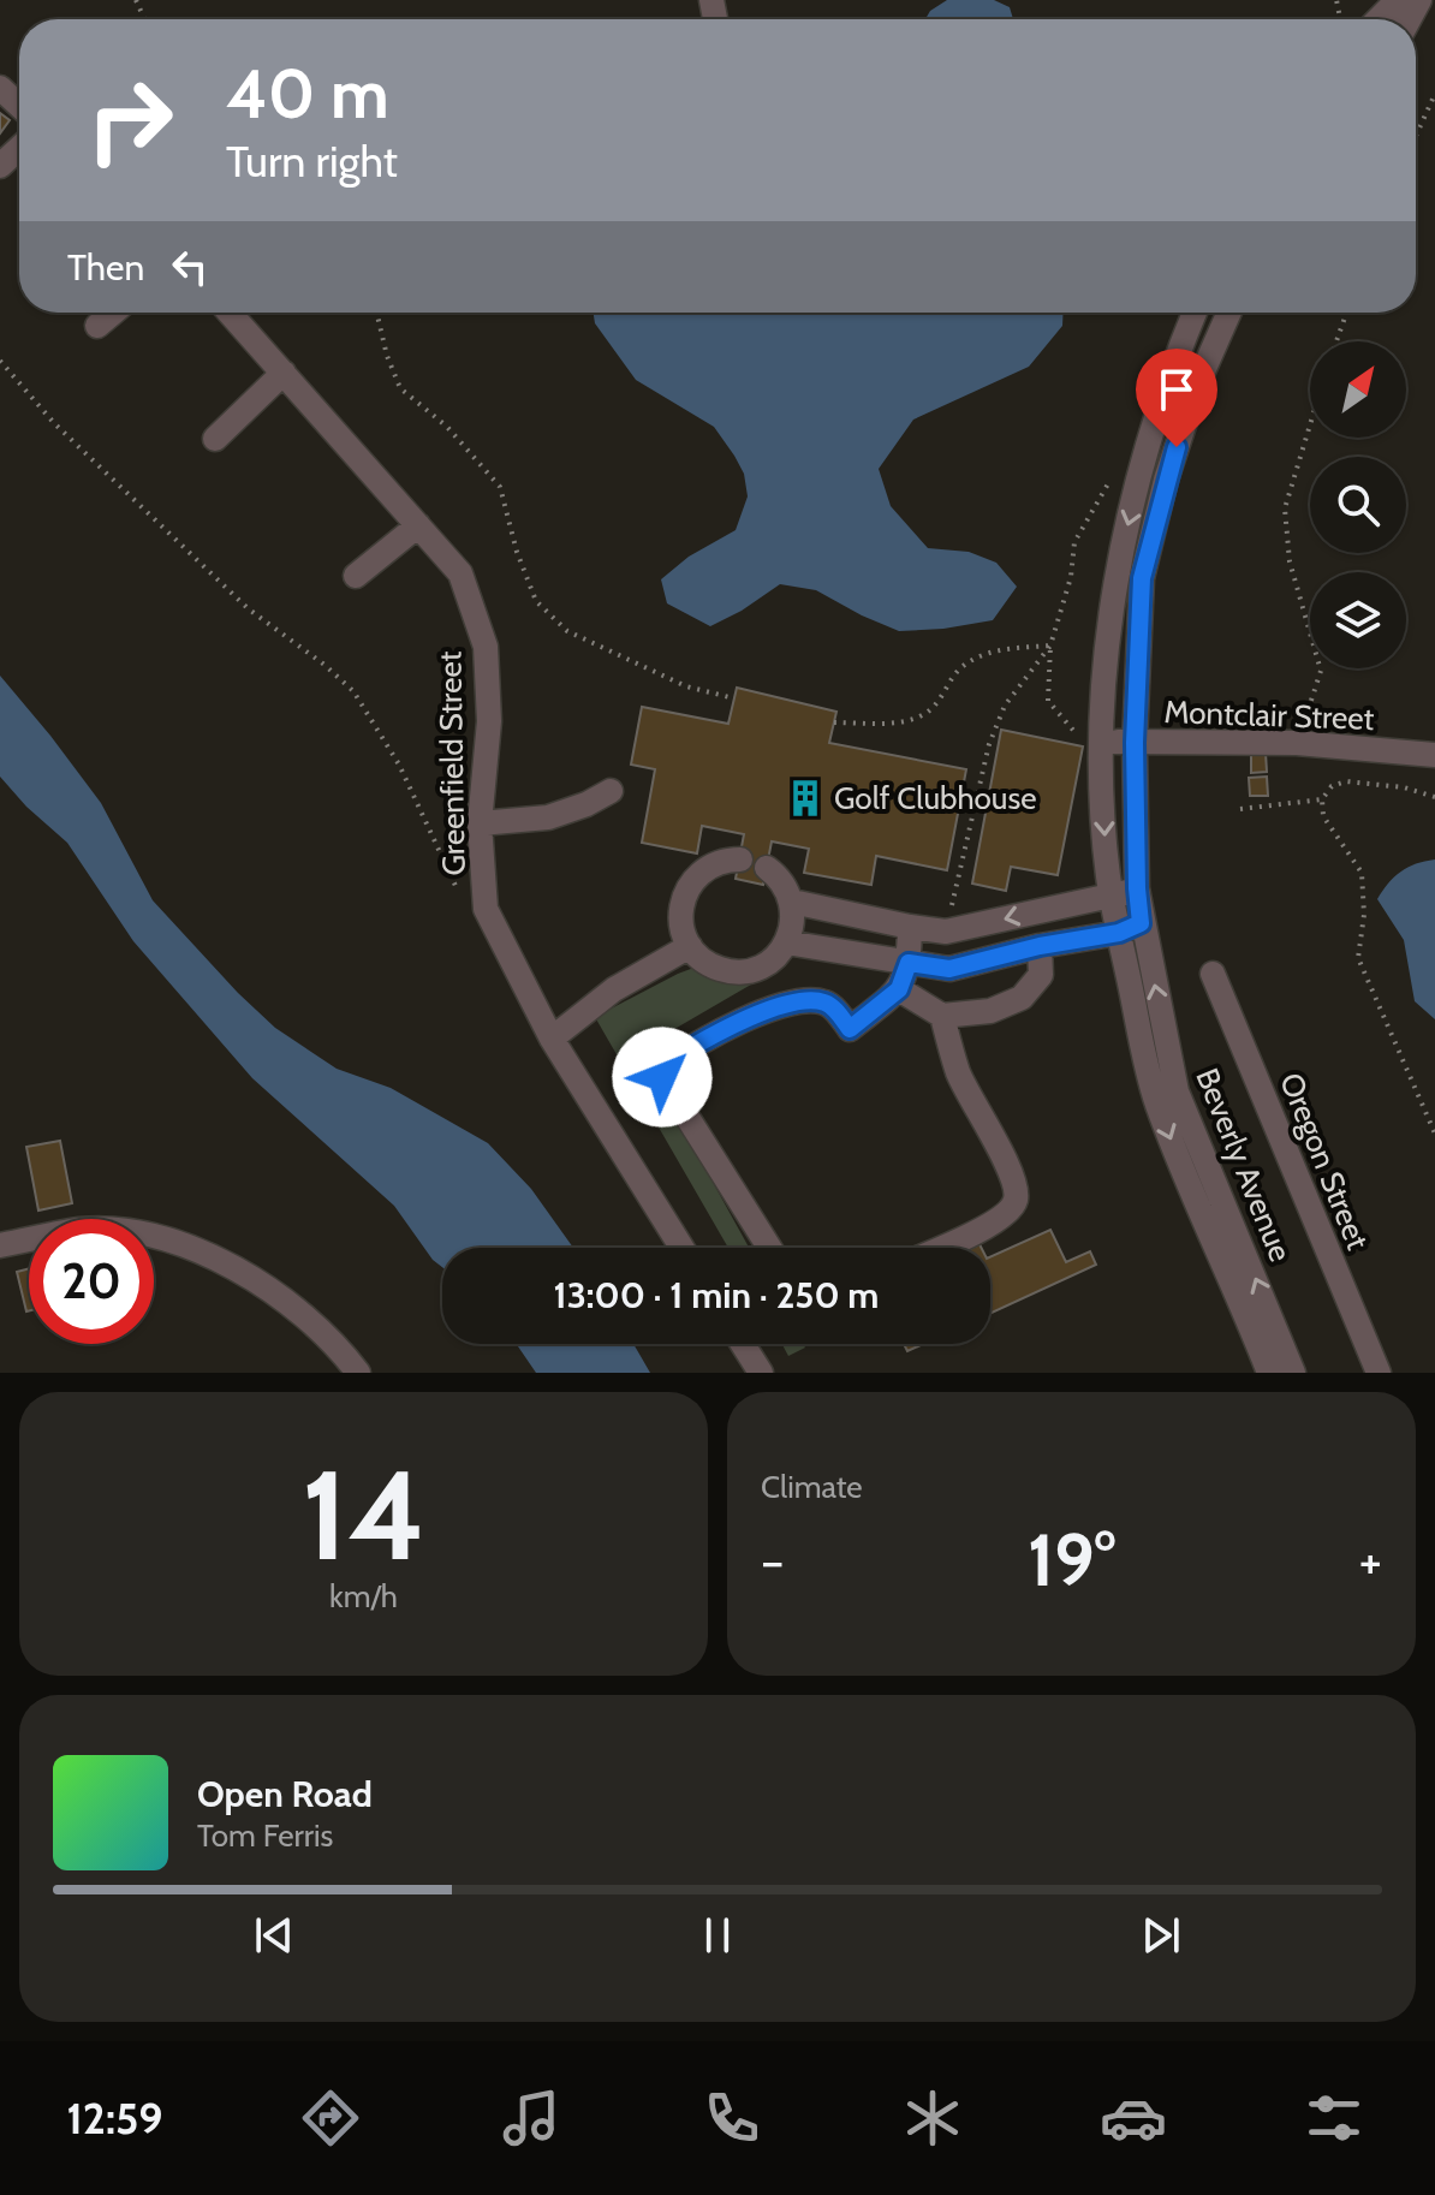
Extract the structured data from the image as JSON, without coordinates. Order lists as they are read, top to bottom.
{
  "streets": {
    "street": [
      "Montclair Street",
      "Greenfield Street",
      "Oregon Street",
      "Beverly Avenue"
    ]
  },
  "crossings": [
    ["Montclair Street", "Beverly Avenue"]
  ],
  "places": {
    "building": ["Golf Clubhouse"]
  },
  "north": "top right",
  "page": {
    "turn": ["40 m", "Turn right"],
    "then": "Then",
    "limit": "20",
    "trip": "13:00 · 1 min · 250 m",
    "tile": [
      ["14", "km/h"],
      "Climate"
    ],
    "heat": ["−", "19°", "+"],
    "song": ["Open Road", "Tom Ferris"],
    "tabs": "12:59"
  }
}
